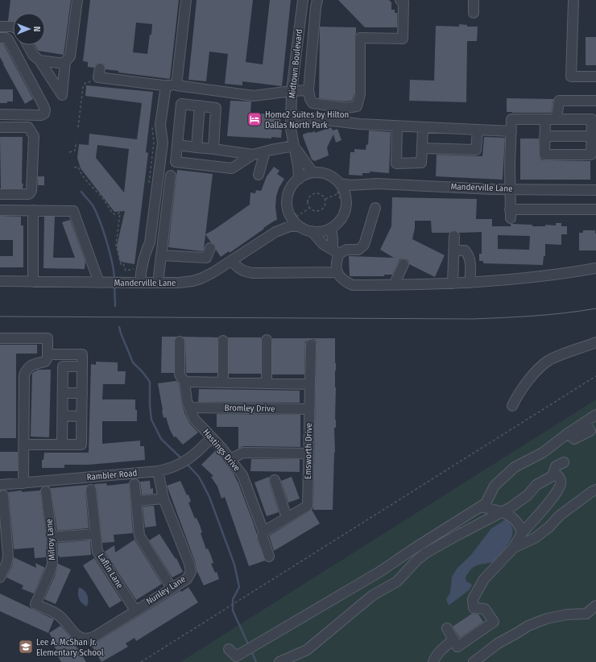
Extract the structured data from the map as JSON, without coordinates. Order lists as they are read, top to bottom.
{
  "streets": {
    "street": [
      "Midtown Boulevard",
      "Manderville Lane",
      "Bromley Drive",
      "Hastings Drive",
      "Emsworth Drive",
      "Rambler Road",
      "Milroy Lane",
      "Laflin Lane",
      "Nunley Lane"
    ]
  },
  "crossings": [
    ["Bromley Drive", "Hastings Drive"],
    ["Bromley Drive", "Emsworth Drive"],
    ["Hastings Drive", "Emsworth Drive"],
    ["Hastings Drive", "Rambler Road"],
    ["Rambler Road", "Nunley Lane"],
    ["Milroy Lane", "Nunley Lane"],
    ["Laflin Lane", "Nunley Lane"]
  ],
  "places": {
    "hotel": ["Home2 Suites by Hilton Dallas North Park"],
    "school or university": ["Lee A. McShan Jr. Elementary School"]
  },
  "north": "right"
}
